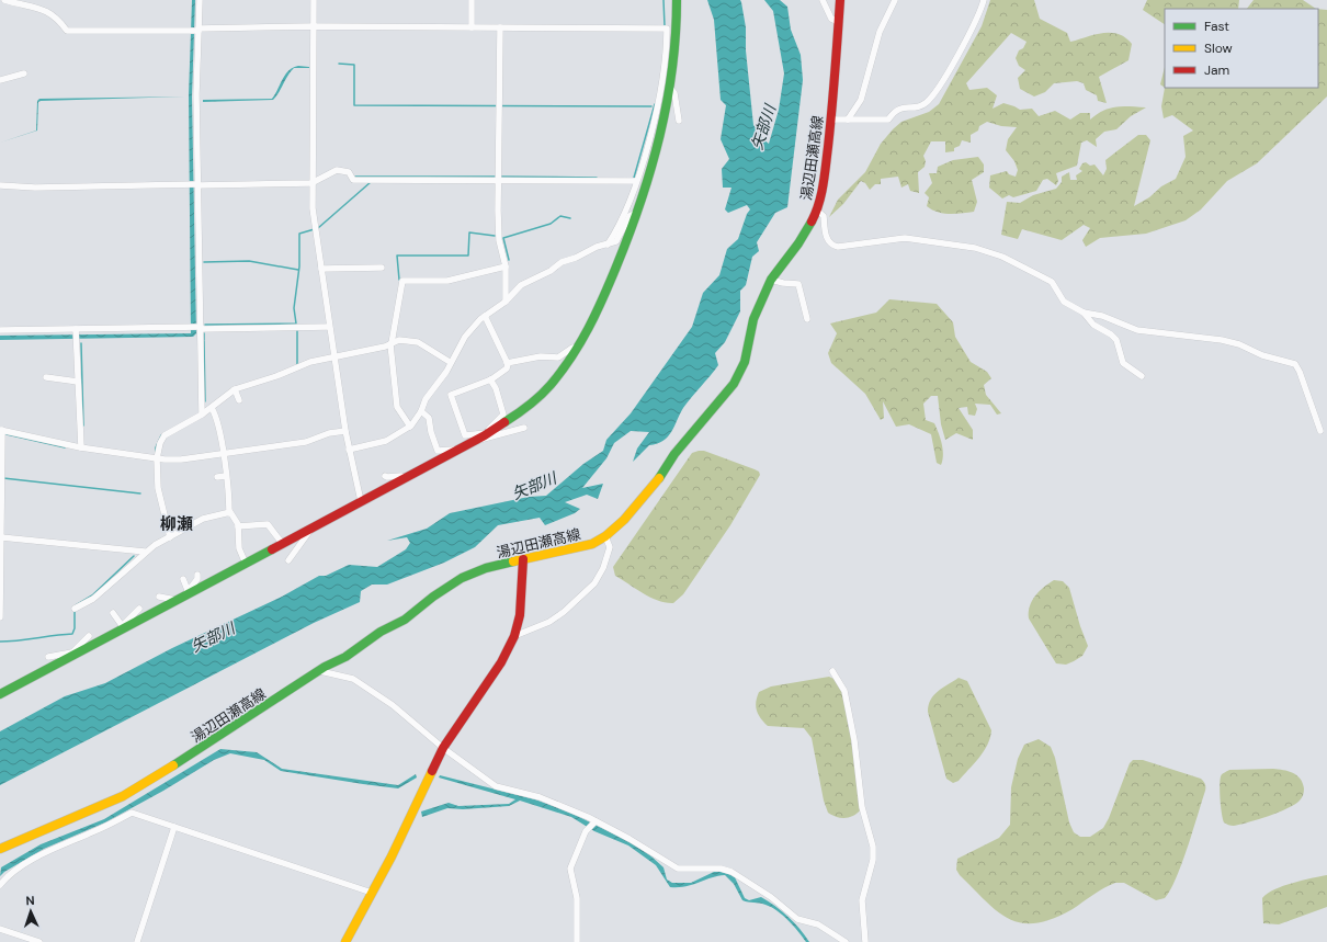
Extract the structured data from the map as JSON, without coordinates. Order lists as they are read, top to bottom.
{
  "streets": {
    "street": ["湯辺田瀬高線"]
  },
  "districts": ["柳瀬"],
  "water": ["矢部川"],
  "legend": ["Fast", "Slow", "Jam"],
  "north": "top"
}
